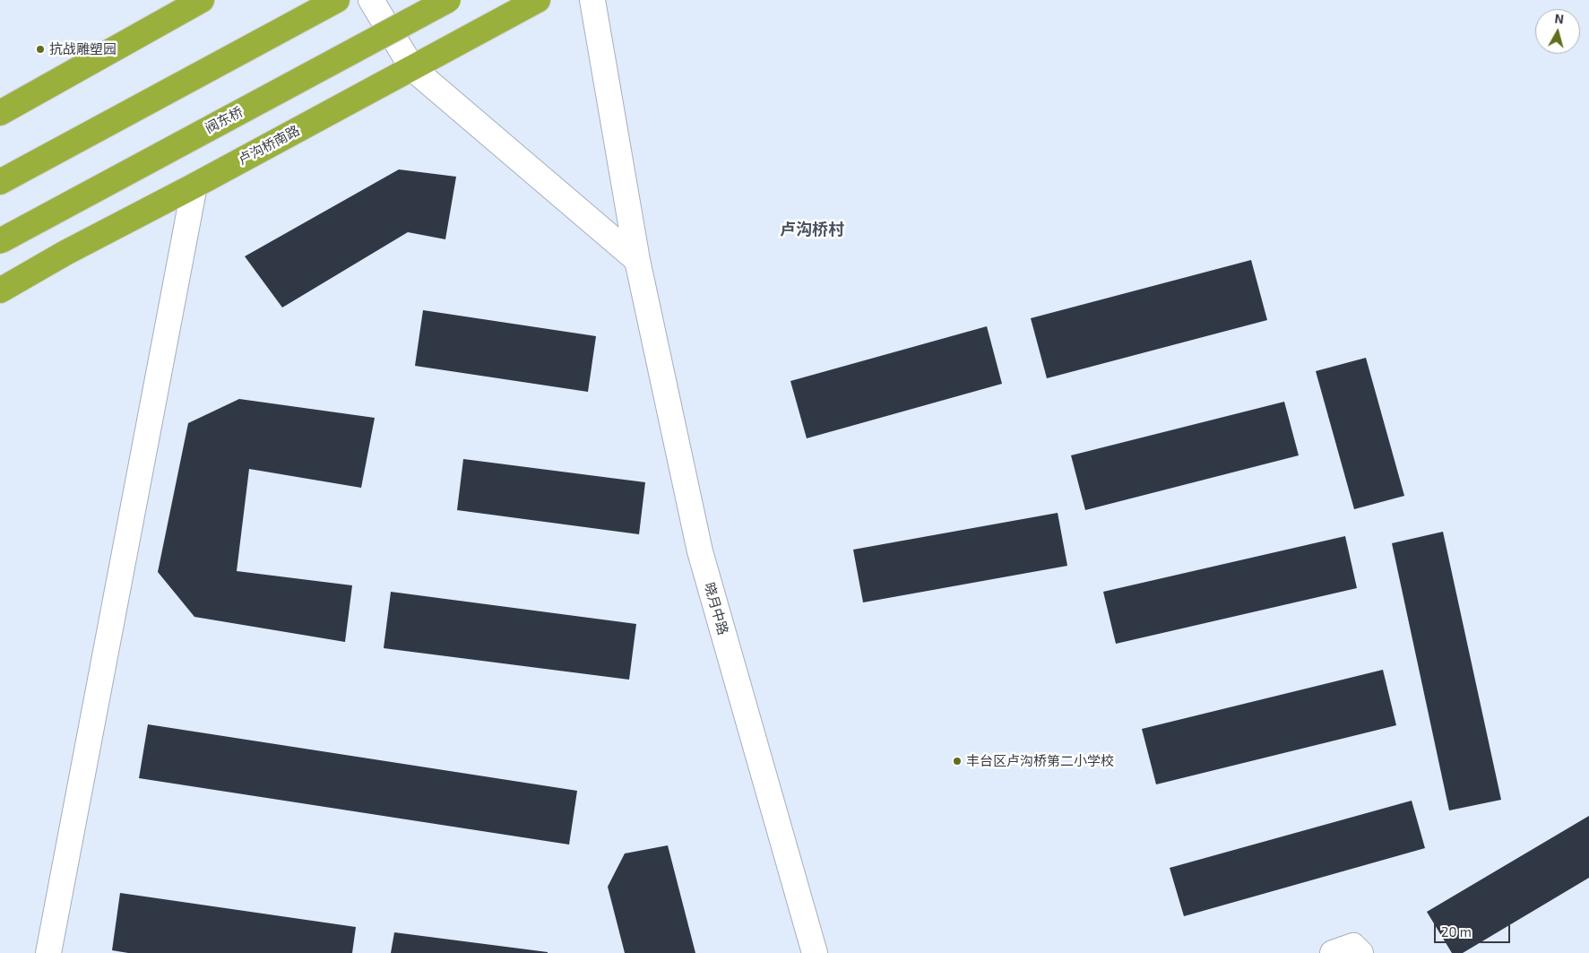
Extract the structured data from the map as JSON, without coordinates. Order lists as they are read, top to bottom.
{
  "streets": {
    "highway": ["阀东桥", "卢沟桥南路"],
    "street": ["晓月中路"]
  },
  "districts": ["卢沟桥村"],
  "places": ["抗战雕塑园", "丰台区卢沟桥第二小学校"],
  "scale_bar": "20 m",
  "north": "top"
}
